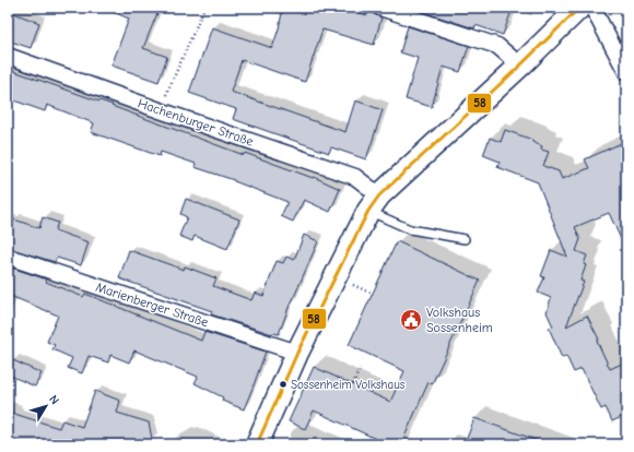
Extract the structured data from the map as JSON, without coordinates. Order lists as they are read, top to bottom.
{
  "streets": {
    "street": ["Hachenburger Straße", "Marienberger Straße"]
  },
  "places": {
    "public building": ["Volkshaus Sossenheim"],
    "other": ["Sossenheim Volkshaus"]
  },
  "lines": ["transit line 58"],
  "north": "top right"
}
